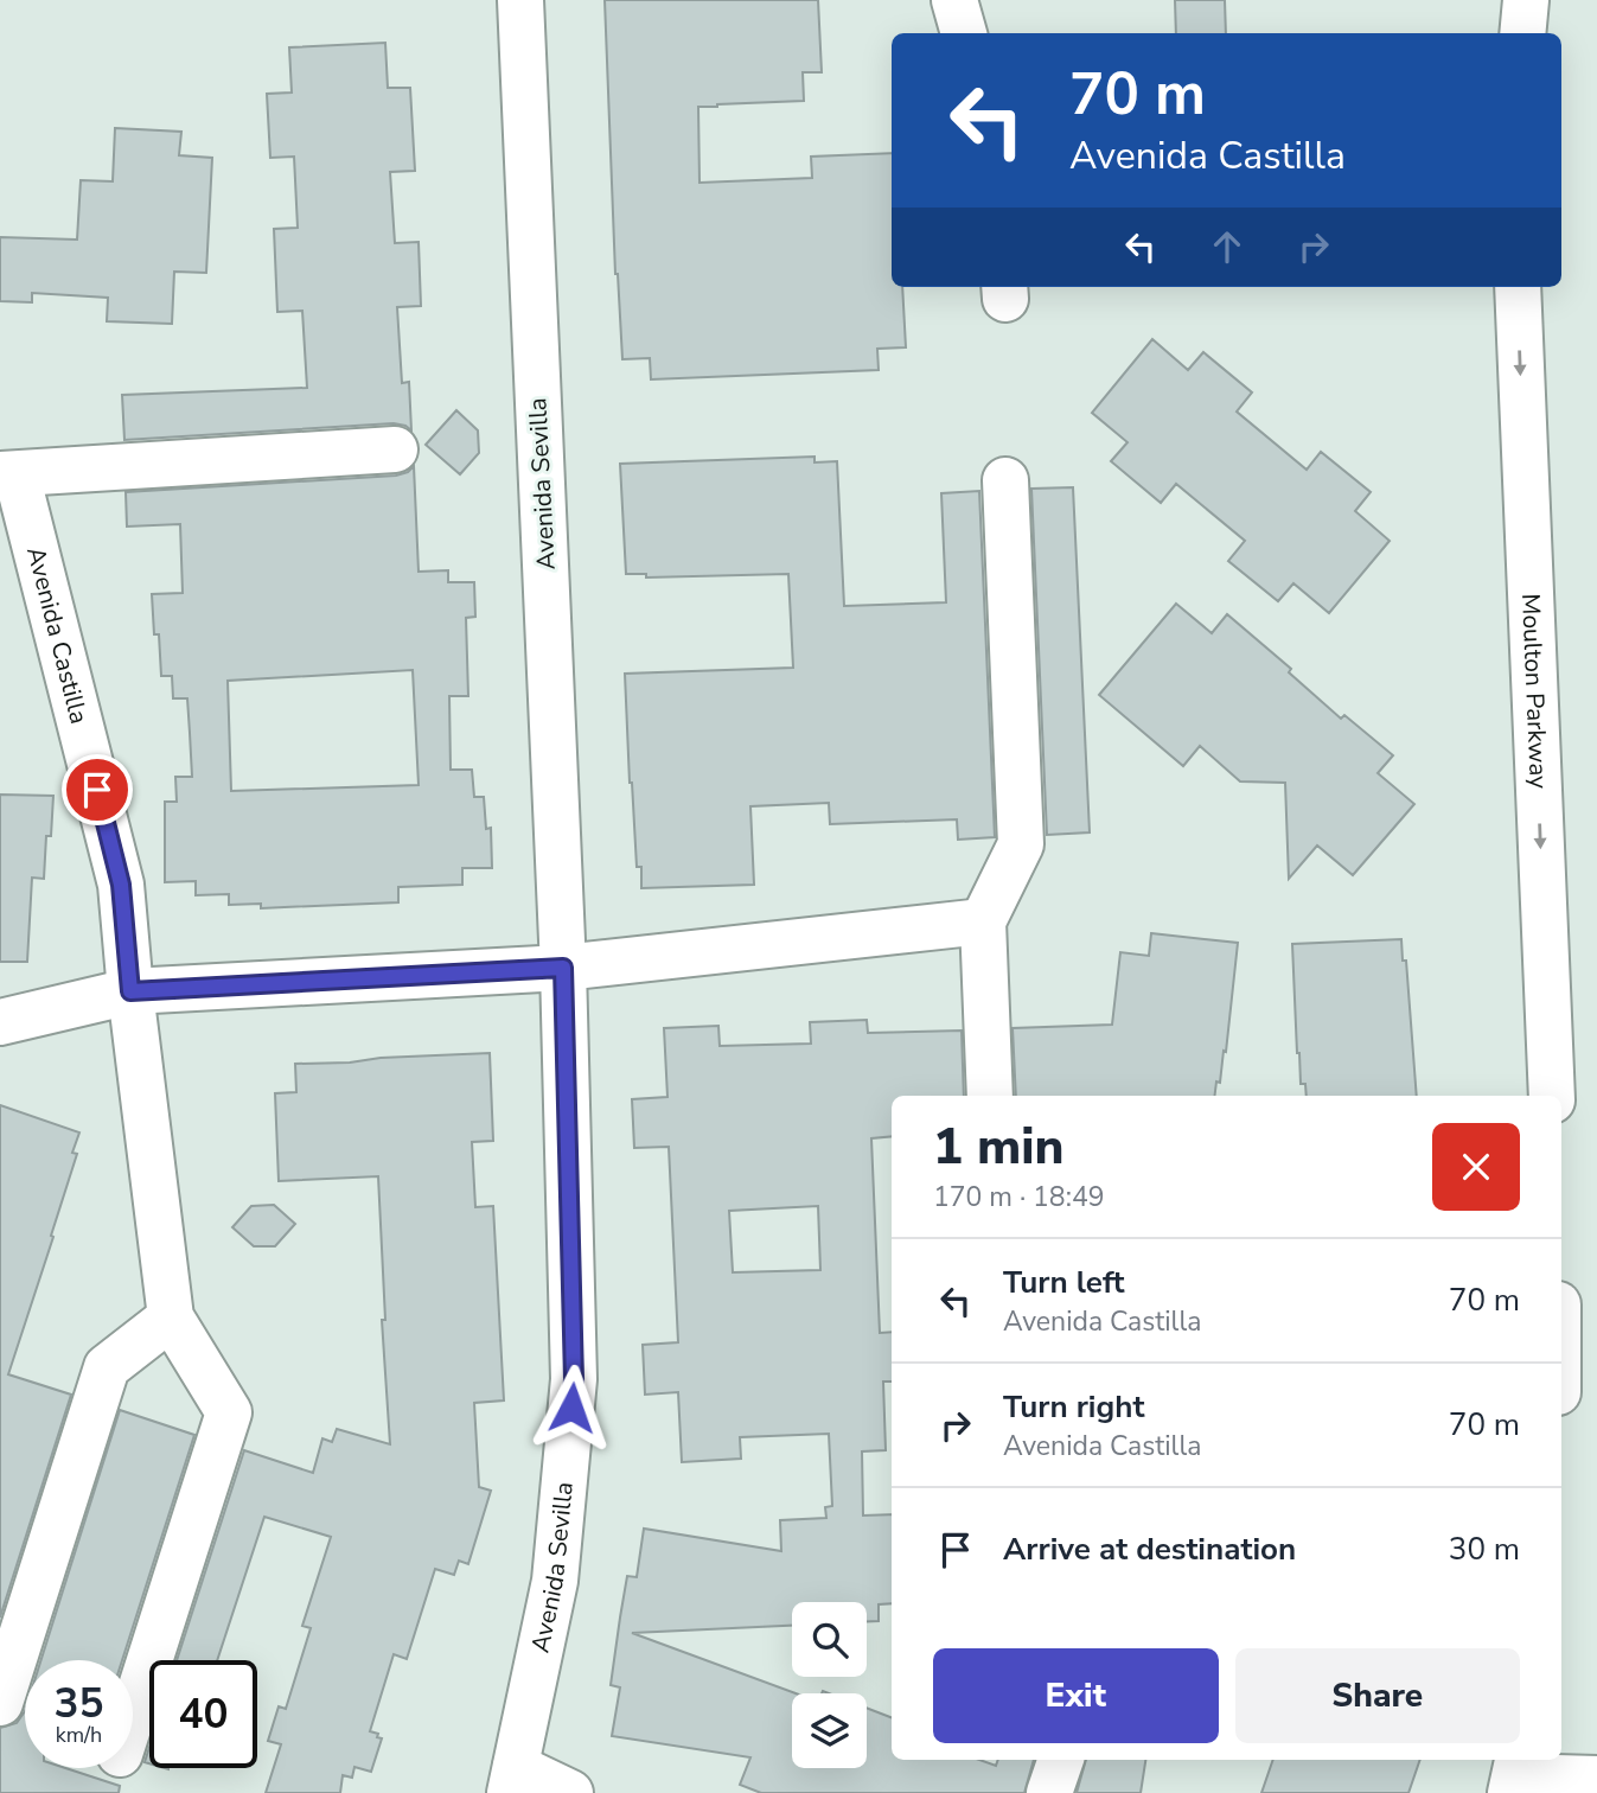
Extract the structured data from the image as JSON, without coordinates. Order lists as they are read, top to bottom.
{
  "streets": {
    "street": ["Avenida Sevilla", "Avenida Castilla", "Moulton Parkway"]
  },
  "one_way": ["Moulton Parkway"],
  "page": {
    "turn": ["70 m", "Avenida Castilla"],
    "heading": ["1 min", "170 m · 18:49"],
    "list": [
      {
        "name": "Turn left",
        "note": "Avenida Castilla",
        "value": "70 m"
      },
      {
        "name": "Turn right",
        "note": "Avenida Castilla",
        "value": "70 m"
      },
      {
        "name": "Arrive at destination",
        "value": "30 m"
      }
    ],
    "buttons": ["Exit", "Share"],
    "speed": "35 km/h",
    "limit": "40"
  }
}
